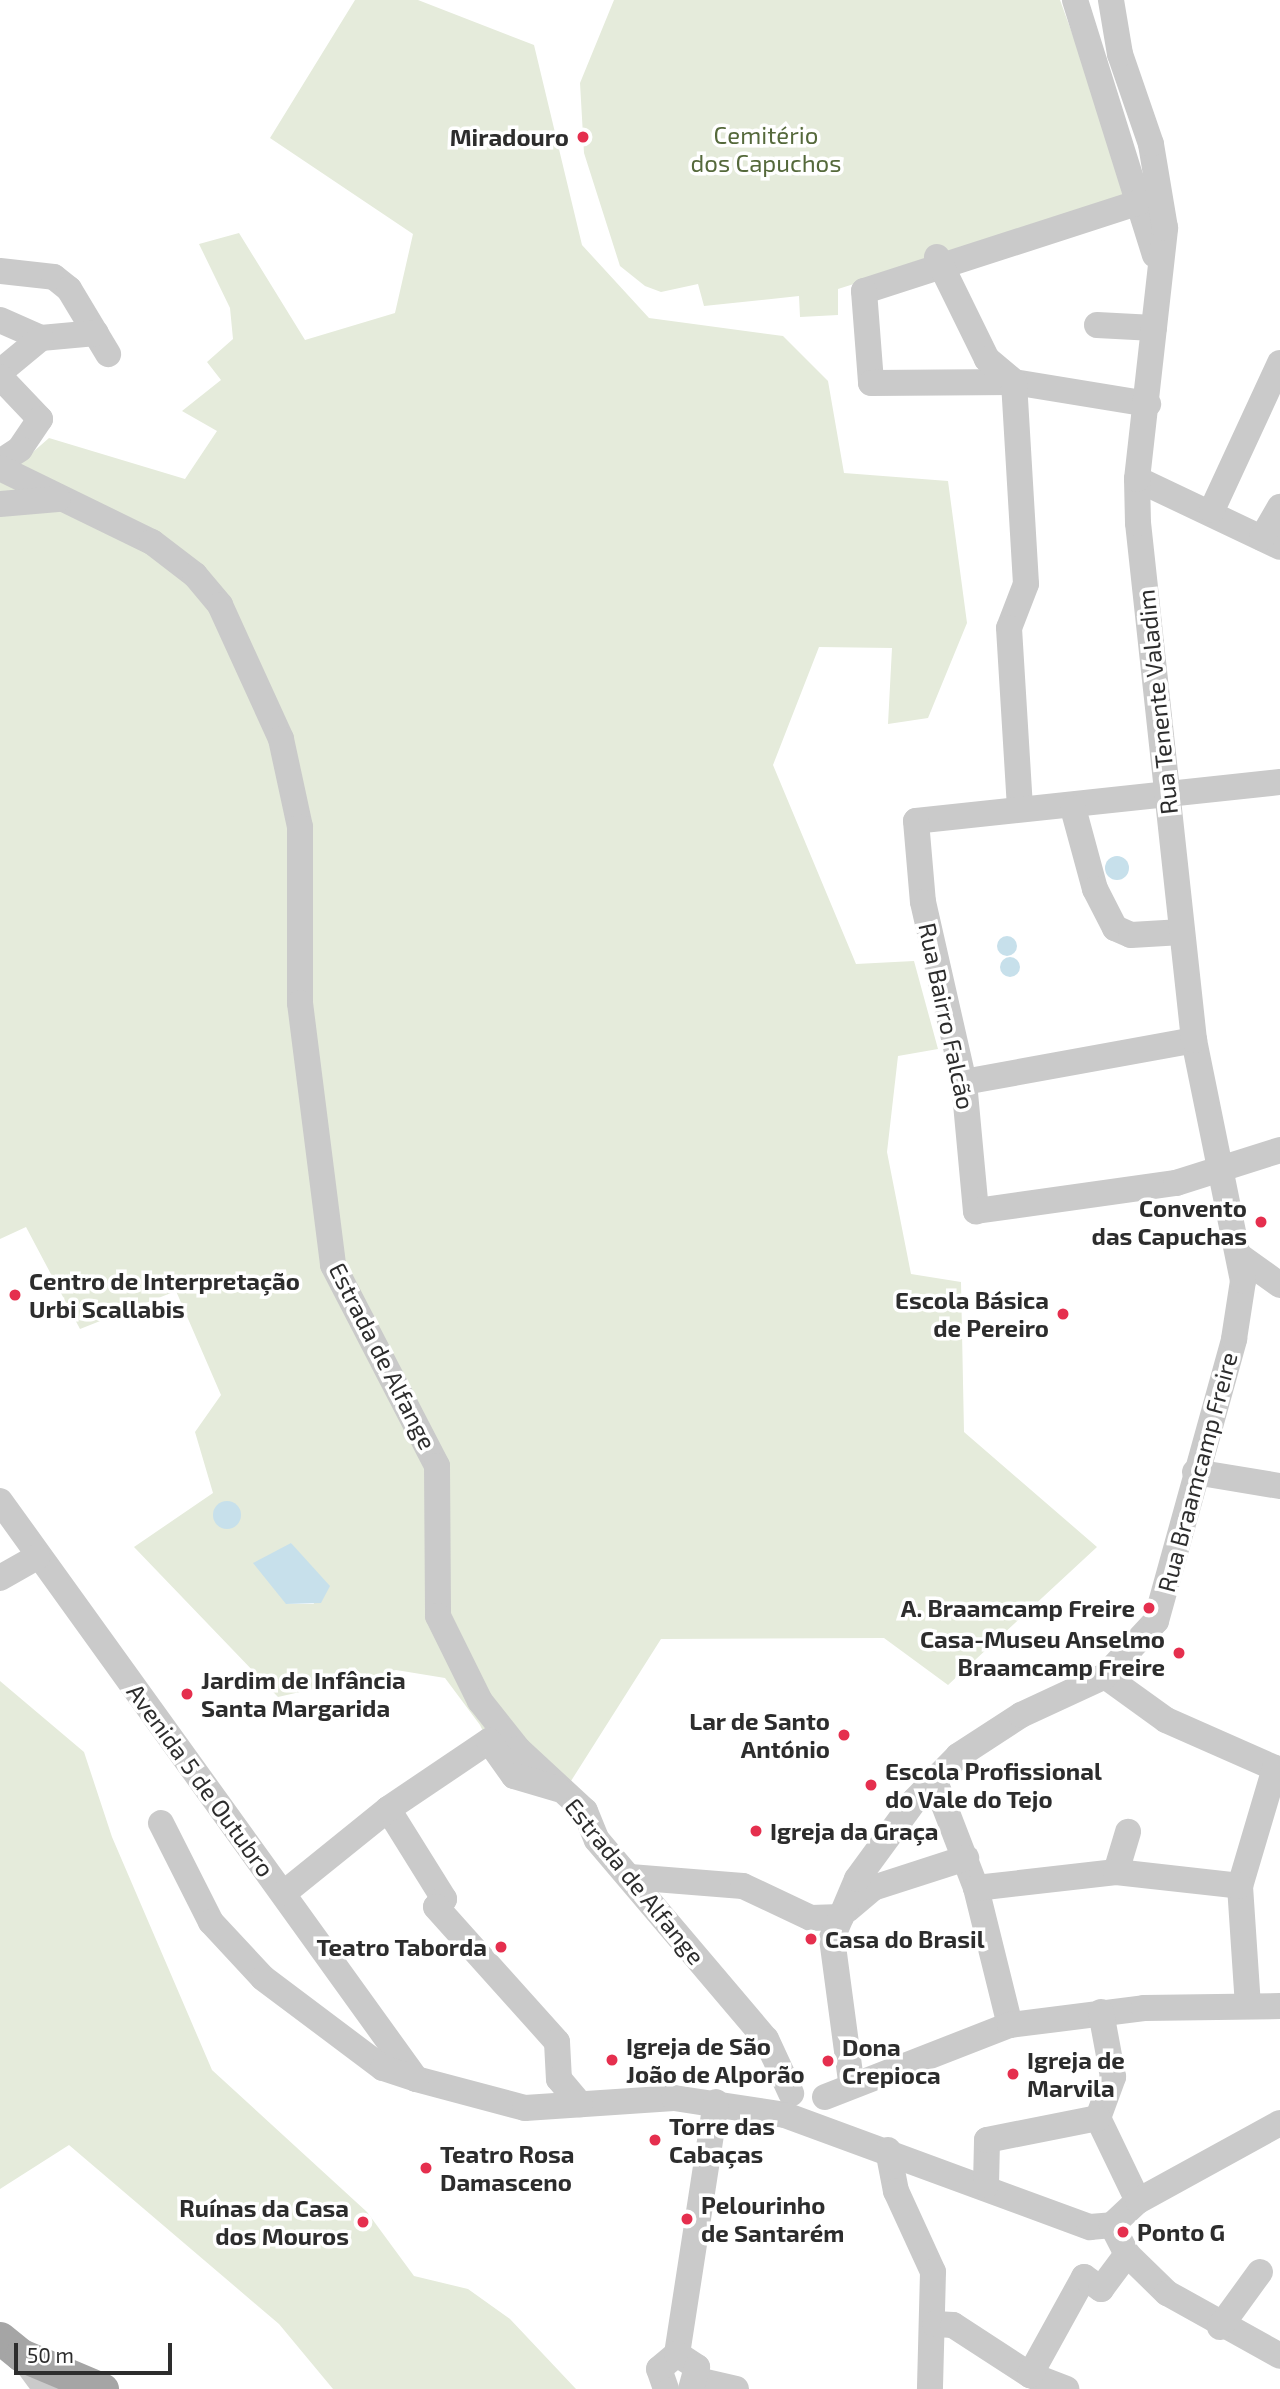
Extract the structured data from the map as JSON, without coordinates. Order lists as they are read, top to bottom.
{
  "streets": {
    "street": [
      "Rua Tenente Valadim",
      "Rua Bairro Falcão",
      "Estrada de Alfange",
      "Rua Braamcamp Freire",
      "Avenida 5 de Outubro"
    ]
  },
  "crossings": [
    ["Rua Tenente Valadim", "Rua Bairro Falcão"],
    ["Rua Tenente Valadim", "Rua Braamcamp Freire"]
  ],
  "parks": ["Cemitério dos Capuchos"],
  "places": [
    "Miradouro",
    "Convento das Capuchas",
    "Centro de Interpretação Urbi Scallabis",
    "Escola Básica de Pereiro",
    "A. Braamcamp Freire",
    "Casa-Museu Anselmo Braamcamp Freire",
    "Jardim de Infância Santa Margarida",
    "Lar de Santo António",
    "Escola Profissional do Vale do Tejo",
    "Igreja da Graça",
    "Casa do Brasil",
    "Teatro Taborda",
    "Igreja de São João de Alporão",
    "Dona Crepioca",
    "Igreja de Marvila",
    "Torre das Cabaças",
    "Teatro Rosa Damasceno",
    "Pelourinho de Santarém",
    "Ruínas da Casa dos Mouros",
    "Ponto G"
  ],
  "scale_bar": "50 m"
}
